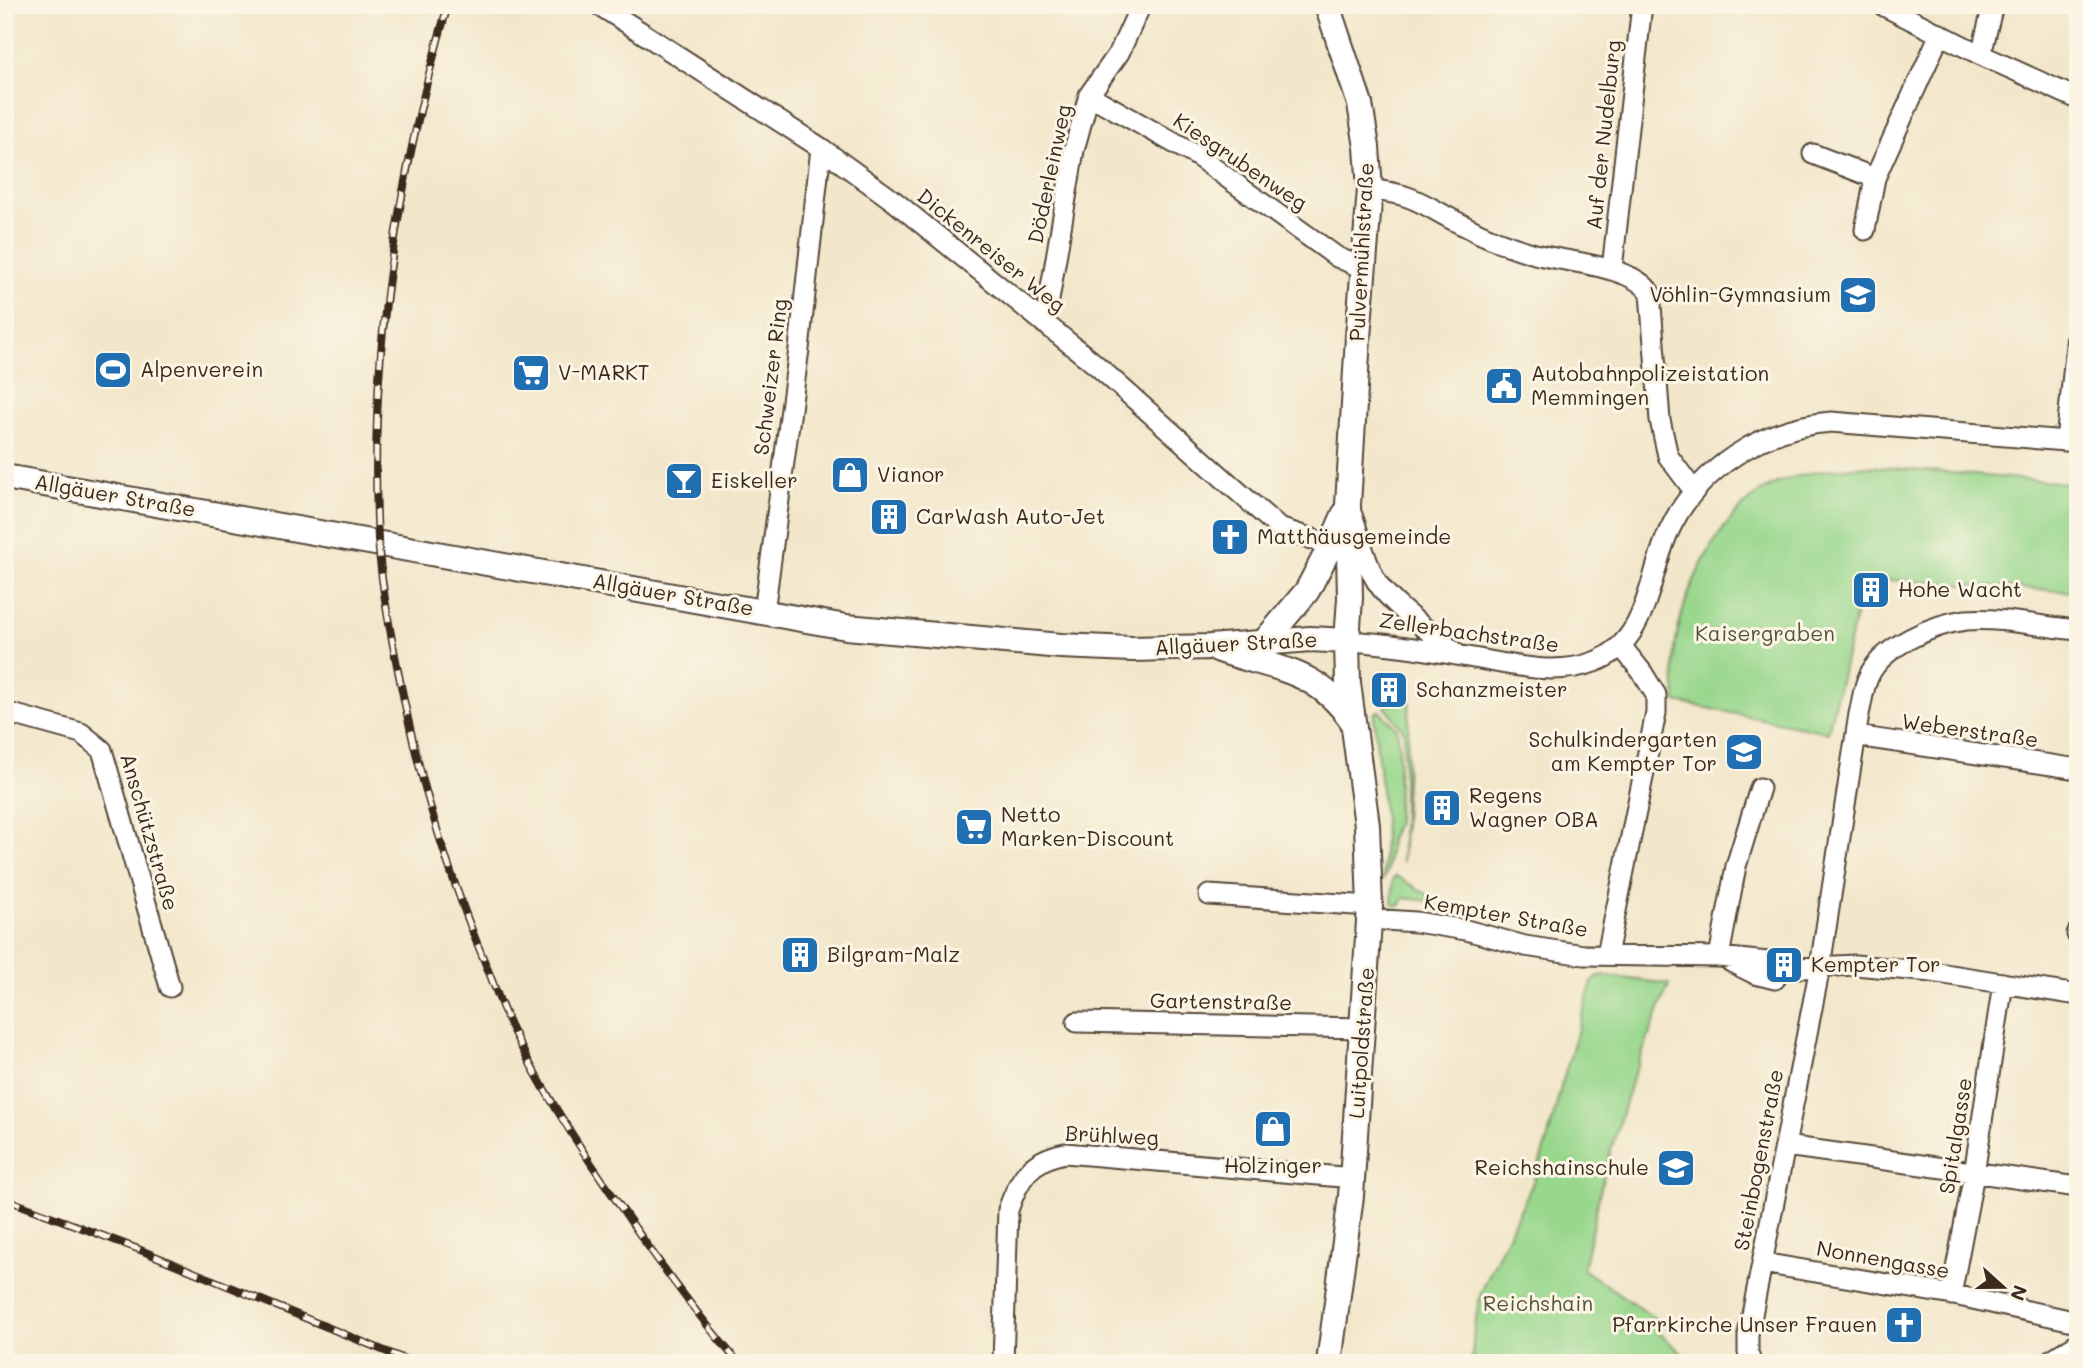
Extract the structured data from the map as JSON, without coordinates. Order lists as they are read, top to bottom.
{
  "streets": {
    "main road": ["Pulvermühlstraße", "Allgäuer Straße", "Luitpoldstraße"],
    "street": [
      "Auf der Nudelburg",
      "Kiesgrubenweg",
      "Döderleinweg",
      "Dickenreiser Weg",
      "Schweizer Ring",
      "Zellerbachstraße",
      "Weberstraße",
      "Anschützstraße",
      "Kempter Straße",
      "Gartenstraße",
      "Brühlweg",
      "Spitalgasse",
      "Steinbogenstraße",
      "Nonnengasse"
    ]
  },
  "crossings": [
    ["Kiesgrubenweg", "Döderleinweg"],
    ["Kiesgrubenweg", "Pulvermühlstraße"],
    ["Döderleinweg", "Dickenreiser Weg"],
    ["Dickenreiser Weg", "Schweizer Ring"],
    ["Pulvermühlstraße", "Allgäuer Straße"],
    ["Pulvermühlstraße", "Zellerbachstraße"],
    ["Pulvermühlstraße", "Luitpoldstraße"],
    ["Schweizer Ring", "Allgäuer Straße"],
    ["Allgäuer Straße", "Zellerbachstraße"],
    ["Allgäuer Straße", "Luitpoldstraße"],
    ["Zellerbachstraße", "Luitpoldstraße"],
    ["Weberstraße", "Steinbogenstraße"],
    ["Kempter Straße", "Luitpoldstraße"],
    ["Kempter Straße", "Spitalgasse"],
    ["Kempter Straße", "Steinbogenstraße"],
    ["Gartenstraße", "Luitpoldstraße"],
    ["Luitpoldstraße", "Brühlweg"],
    ["Spitalgasse", "Nonnengasse"],
    ["Steinbogenstraße", "Nonnengasse"]
  ],
  "parks": ["Kaisergraben", "Reichshain"],
  "places": {
    "school or university": ["Vöhlin-Gymnasium", "Schulkindergarten am Kempter Tor", "Reichshainschule"],
    "sports": ["Alpenverein"],
    "supermarket": ["V-MARKT", "Netto Marken-Discount"],
    "public building": ["Autobahnpolizeistation Memmingen"],
    "shop": ["Vianor", "Holzinger"],
    "bar": ["Eiskeller"],
    "building": [
      "CarWash Auto-Jet",
      "Hohe Wacht",
      "Schanzmeister",
      "Regens Wagner OBA",
      "Bilgram-Malz",
      "Kempter Tor"
    ],
    "church": ["Matthäusgemeinde", "Pfarrkirche Unser Frauen"]
  },
  "north": "right"
}
